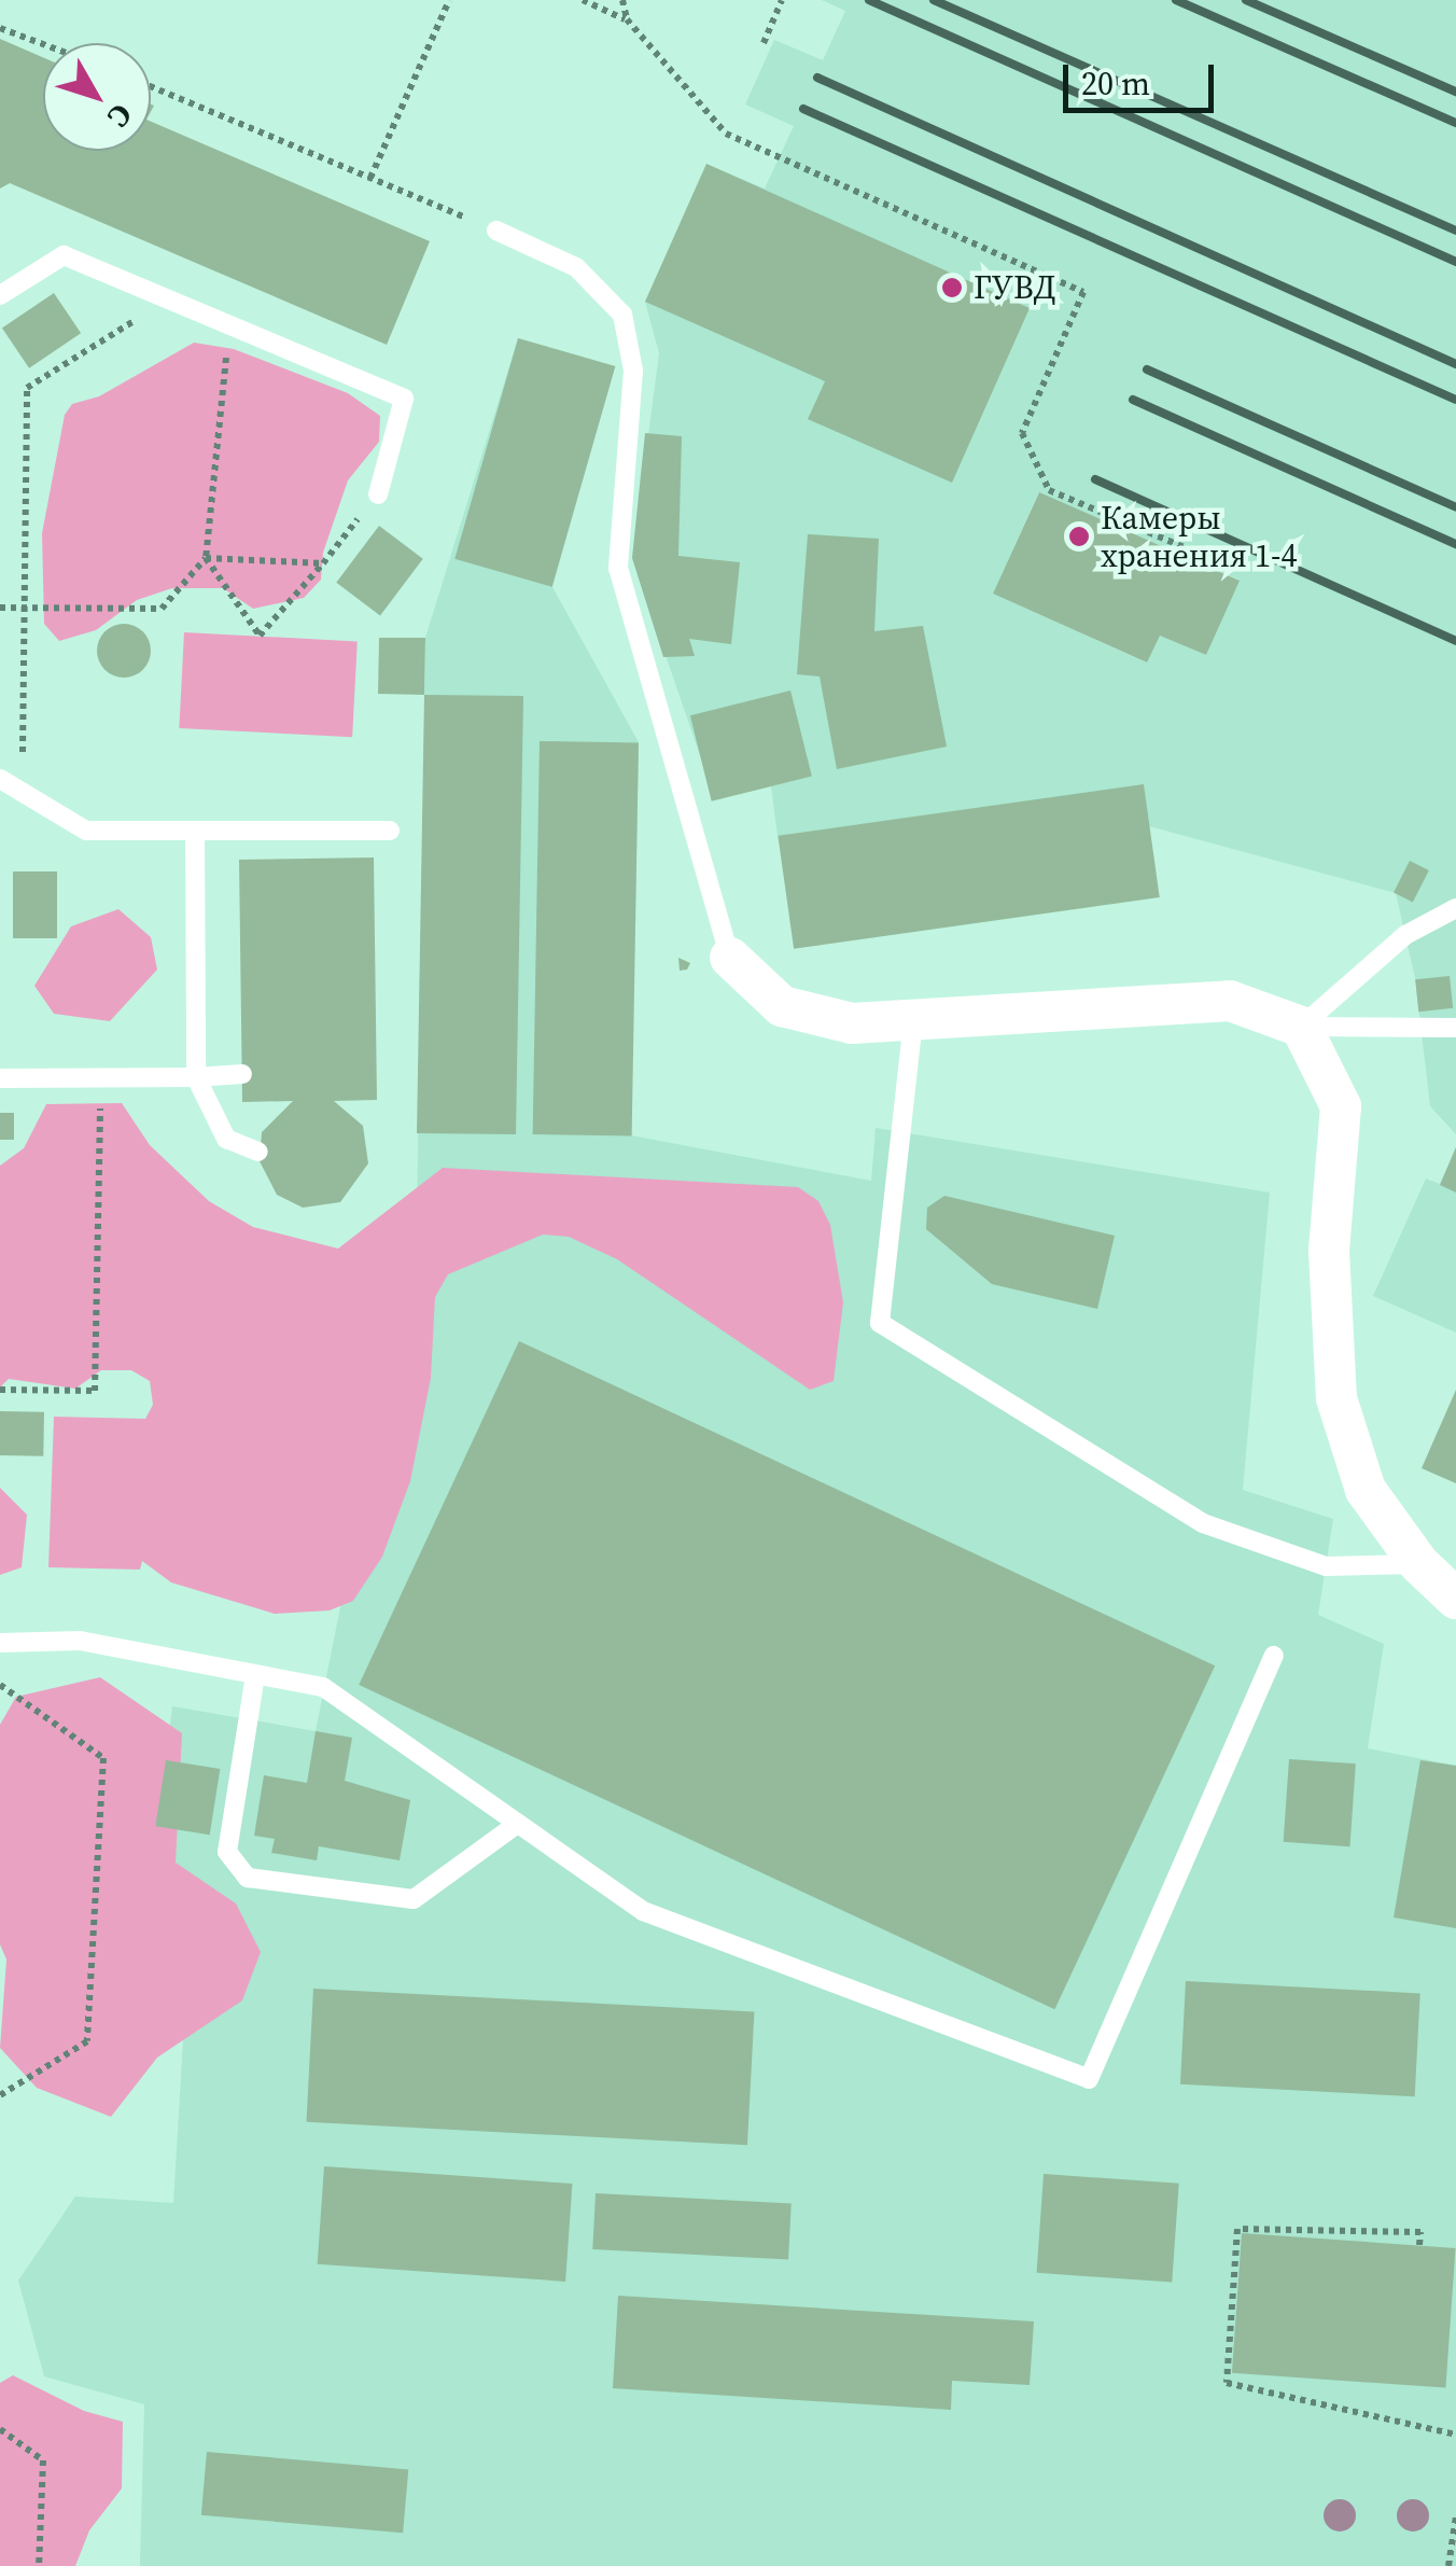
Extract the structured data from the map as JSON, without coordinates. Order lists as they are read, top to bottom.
{
  "places": ["ГУВД", "Камеры хранения 1-4"],
  "scale_bar": "20 m",
  "north": "bottom right"
}
